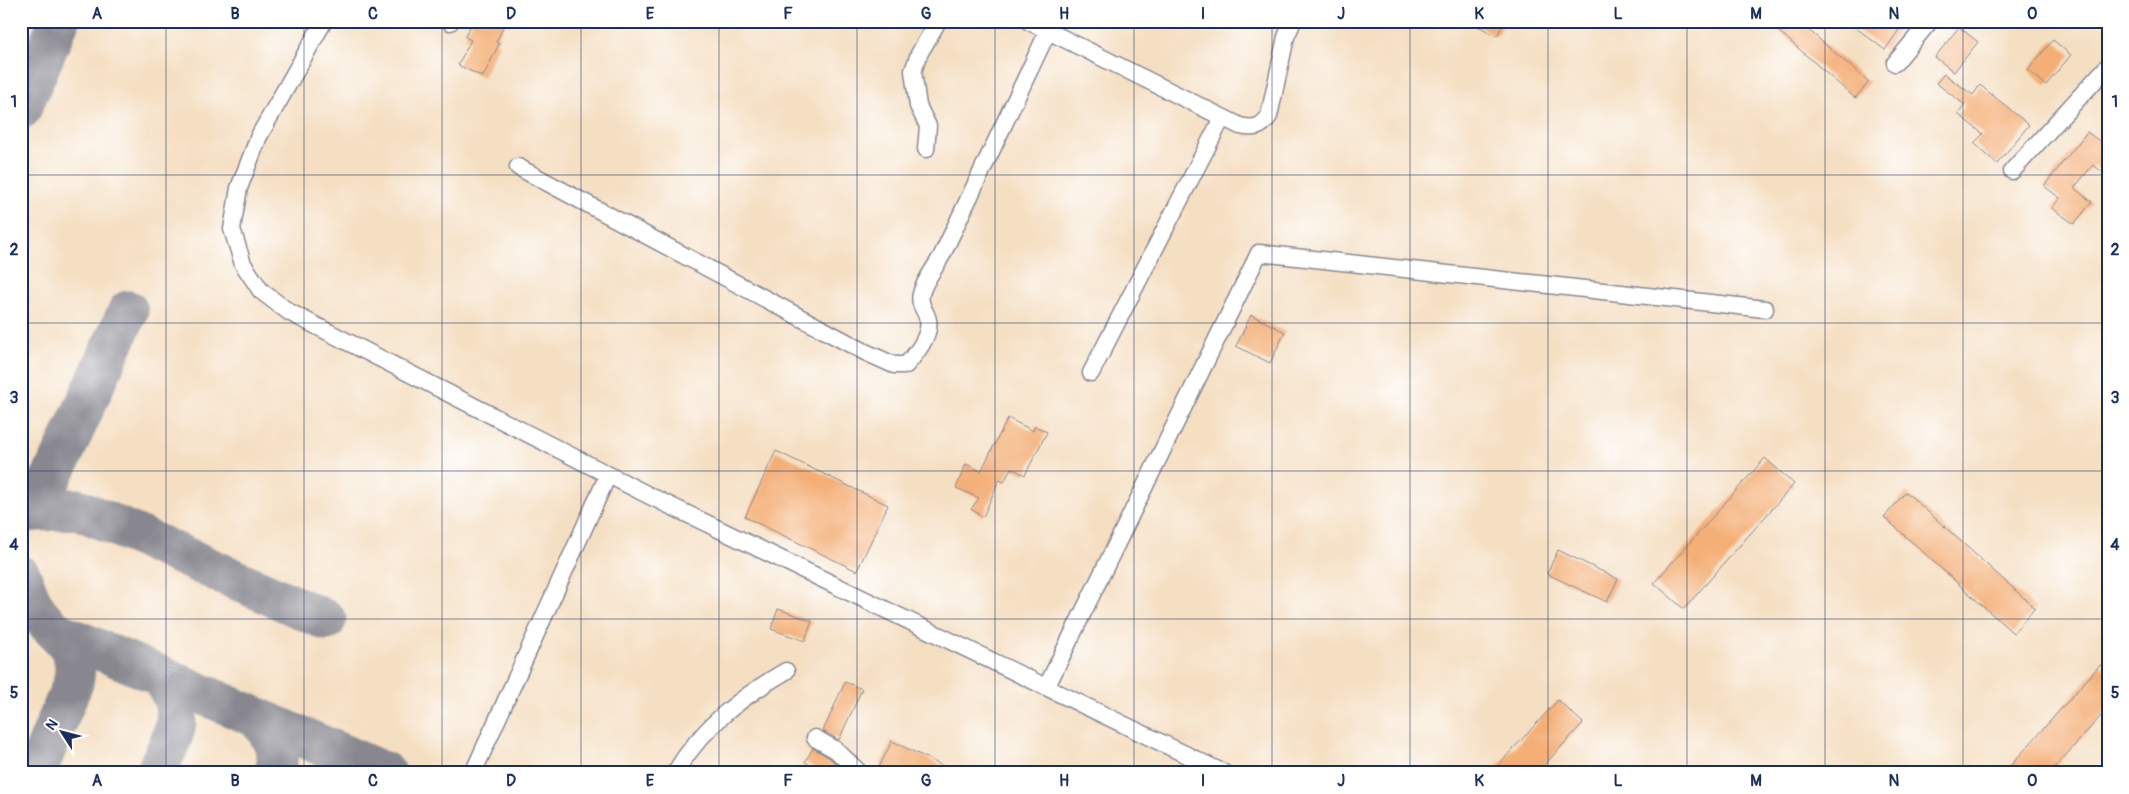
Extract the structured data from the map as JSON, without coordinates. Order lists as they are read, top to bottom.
{
  "north": "top left",
  "grid": {
    "columns": [
      "A",
      "B",
      "C",
      "D",
      "E",
      "F",
      "G",
      "H",
      "I",
      "J",
      "K",
      "L",
      "M",
      "N",
      "O"
    ],
    "rows": [
      "1",
      "2",
      "3",
      "4",
      "5"
    ]
  }
}
